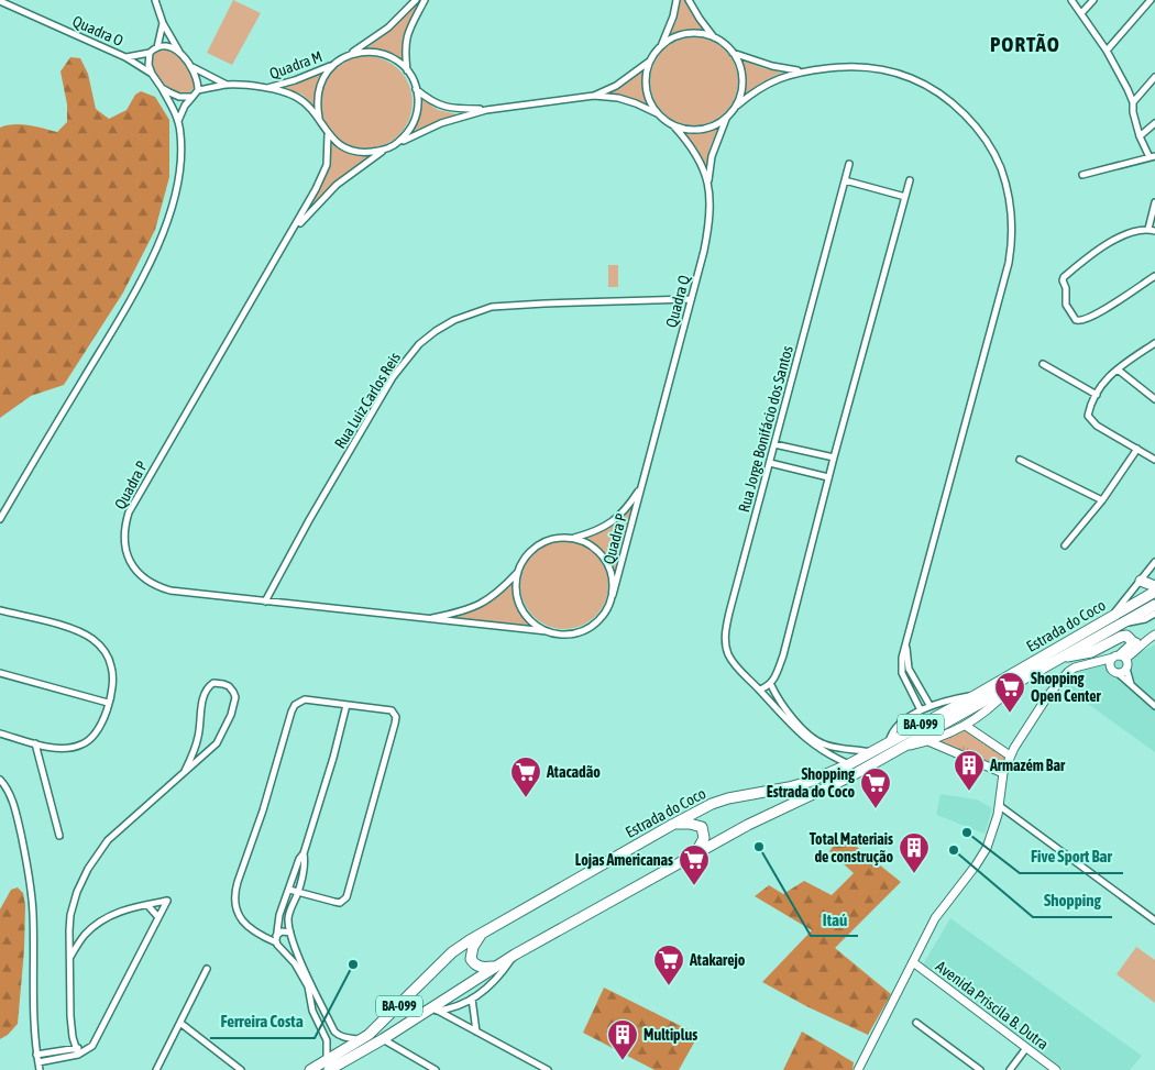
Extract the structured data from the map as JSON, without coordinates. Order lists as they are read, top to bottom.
{
  "streets": {
    "highway": ["Estrada do Coco", "BA-099"],
    "street": [
      "Quadra O",
      "Quadra M",
      "Quadra Q",
      "Rua Luiz Carlos Reis",
      "Rua Jorge Bonifácio dos Santos",
      "Quadra P",
      "Avenida Priscila B. Dutra"
    ]
  },
  "crossings": [
    ["Quadra M", "Quadra P"],
    ["Quadra Q", "Rua Luiz Carlos Reis"],
    ["Quadra Q", "Quadra P"],
    ["Rua Luiz Carlos Reis", "Quadra P"]
  ],
  "districts": ["PORTÃO"],
  "places": {
    "supermarket": [
      "Shopping Open Center",
      "Atacadão",
      "Shopping Estrada do Coco",
      "Lojas Americanas",
      "Atakarejo"
    ],
    "building": ["Armazém Bar", "Total Materiais de construção", "Multiplus"],
    "other": [
      "Five Sport Bar",
      "Itaú",
      "Shopping",
      "Ferreira Costa"
    ]
  }
}
